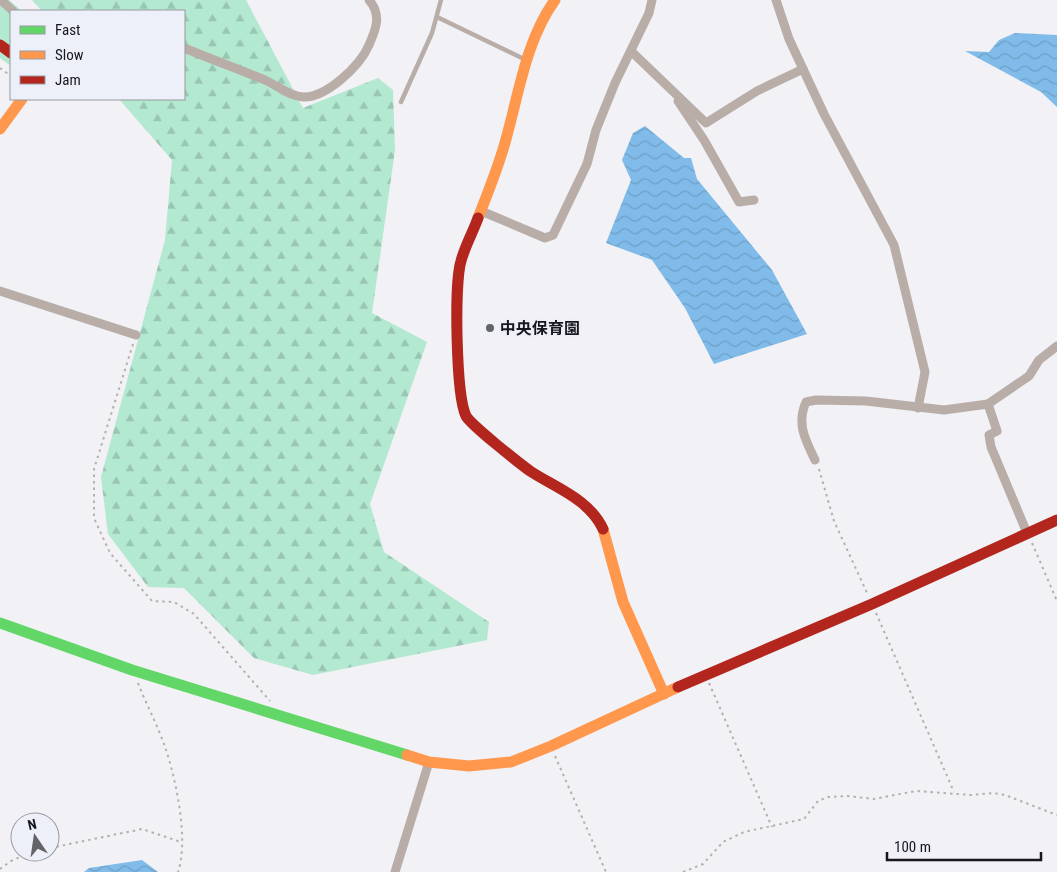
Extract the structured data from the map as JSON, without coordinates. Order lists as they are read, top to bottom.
{
  "places": ["中央保育園"],
  "legend": ["Fast", "Slow", "Jam"],
  "scale_bar": "100 m",
  "north": "top"
}
